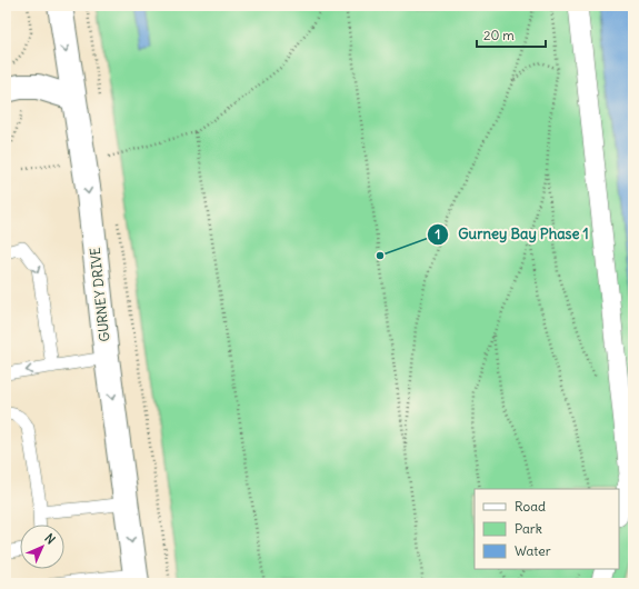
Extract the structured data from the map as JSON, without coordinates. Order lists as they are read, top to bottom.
{
  "streets": {
    "main road": ["GURNEY DRIVE"]
  },
  "one_way": ["GURNEY DRIVE"],
  "places": ["Gurney Bay Phase 1"],
  "legend": ["Road", "Park", "Water"],
  "scale_bar": "20 m",
  "north": "top right"
}
